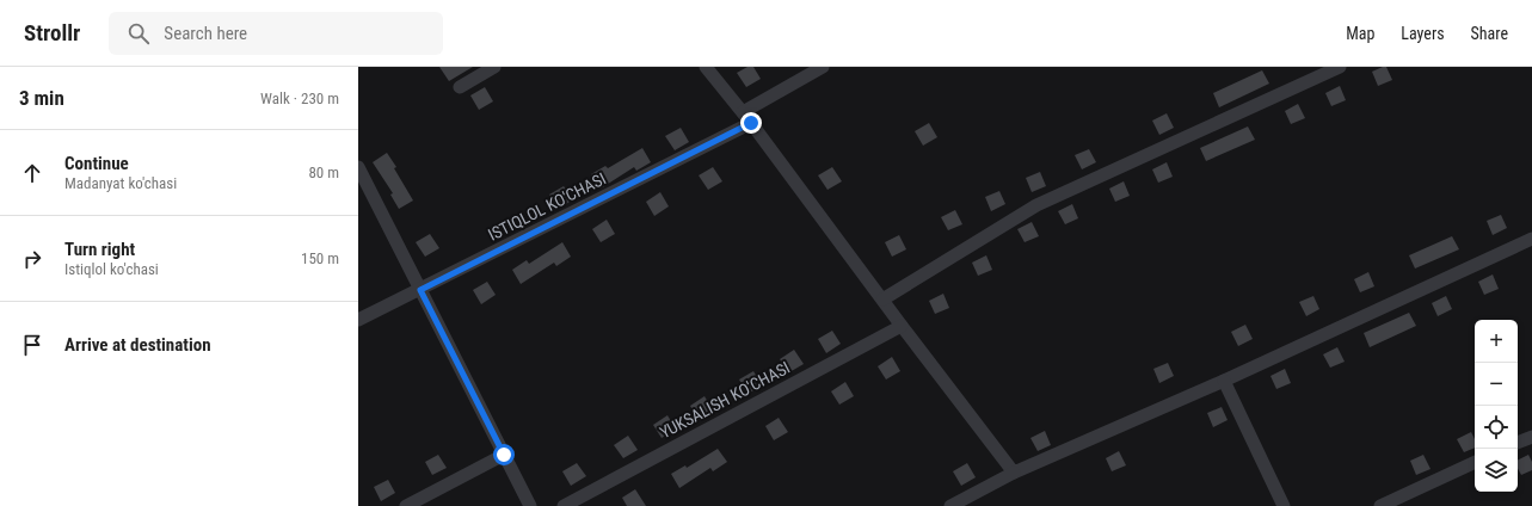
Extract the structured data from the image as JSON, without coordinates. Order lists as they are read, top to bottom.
{
  "streets": {
    "street": ["ISTIQLOL KO'CHASI", "YUKSALISH KO'CHASI"]
  },
  "page": {
    "header": "Strollr",
    "search": "Search here",
    "nav": ["Map", "Layers", "Share"],
    "heading": ["3 min", "Walk · 230 m"],
    "list": [
      ["Continue", "Madanyat ko'chasi", "80 m"],
      ["Turn right", "Istiqlol ko'chasi", "150 m"],
      "Arrive at destination"
    ],
    "map_buttons": ["+", "−"]
  }
}
